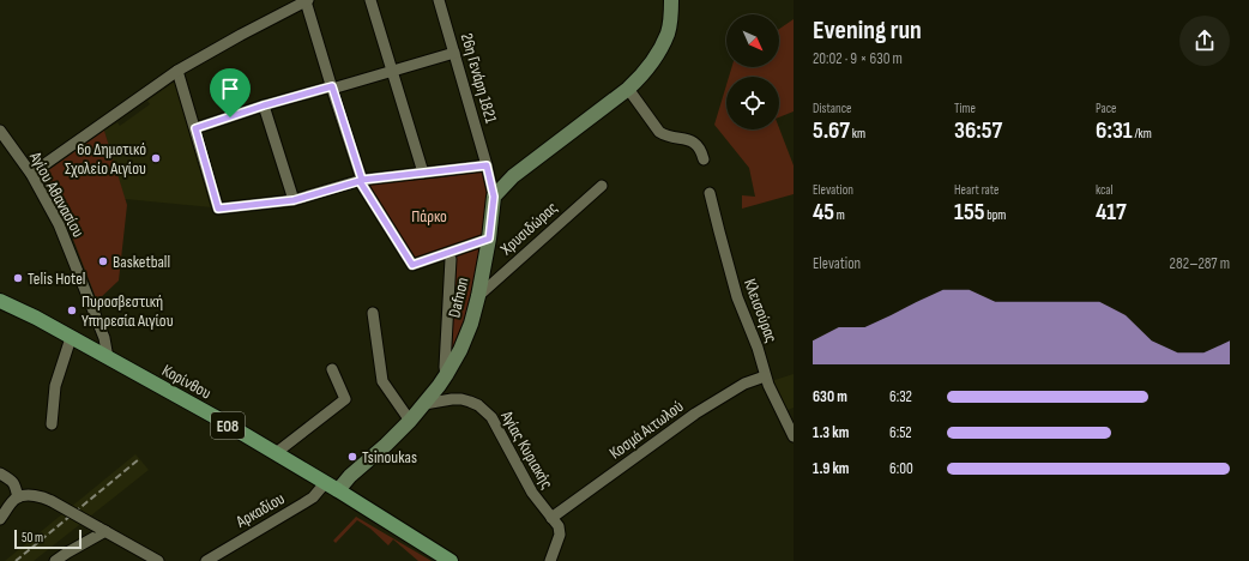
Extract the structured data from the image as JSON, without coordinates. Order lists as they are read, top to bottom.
{
  "streets": {
    "main road": ["Dafnon", "Κορίνθου", "ΕΟ8"],
    "street": [
      "26η Γενάρη 1821",
      "Αγίου Αθανασίου",
      "Χρυσιδώρας",
      "Κλεισούρας",
      "Κοσμά Αιτωλού",
      "Αγίας Κυριακής",
      "Αρκαδίου"
    ]
  },
  "crossings": [
    ["26η Γενάρη 1821", "Dafnon"],
    ["Αγίου Αθανασίου", "Κορίνθου"],
    ["Χρυσιδώρας", "Dafnon"],
    ["Dafnon", "Κορίνθου"],
    ["Dafnon", "Αγίας Κυριακής"],
    ["Dafnon", "Αρκαδίου"],
    ["Κλεισούρας", "Κοσμά Αιτωλού"],
    ["Κορίνθου", "Αρκαδίου"],
    ["Κοσμά Αιτωλού", "Αγίας Κυριακής"]
  ],
  "parks": ["Πάρκο"],
  "places": [
    "6ο Δημοτικό Σχολείο Αιγίου",
    "Basketball",
    "Telis Hotel",
    "Πυροσβεστική Υπηρεσία Αιγίου",
    "Tsinoukas"
  ],
  "scale_bar": "50 m",
  "north": "bottom right",
  "page": {
    "heading": ["Evening run", "20:02 · 9 × 630 m"],
    "stats": [
      ["Distance", "5.67 km"],
      ["Time", "36:57"],
      ["Pace", "6:31 /km"],
      ["Elevation", "45 m"],
      ["Heart rate", "155 bpm"],
      ["kcal", "417"]
    ],
    "chart": ["Elevation", "282–287 m"],
    "list": [
      {
        "name": "630 m",
        "note": "6:32"
      },
      {
        "name": "1.3 km",
        "note": "6:52"
      },
      {
        "name": "1.9 km",
        "note": "6:00"
      }
    ],
    "scale": "50 m"
  }
}
